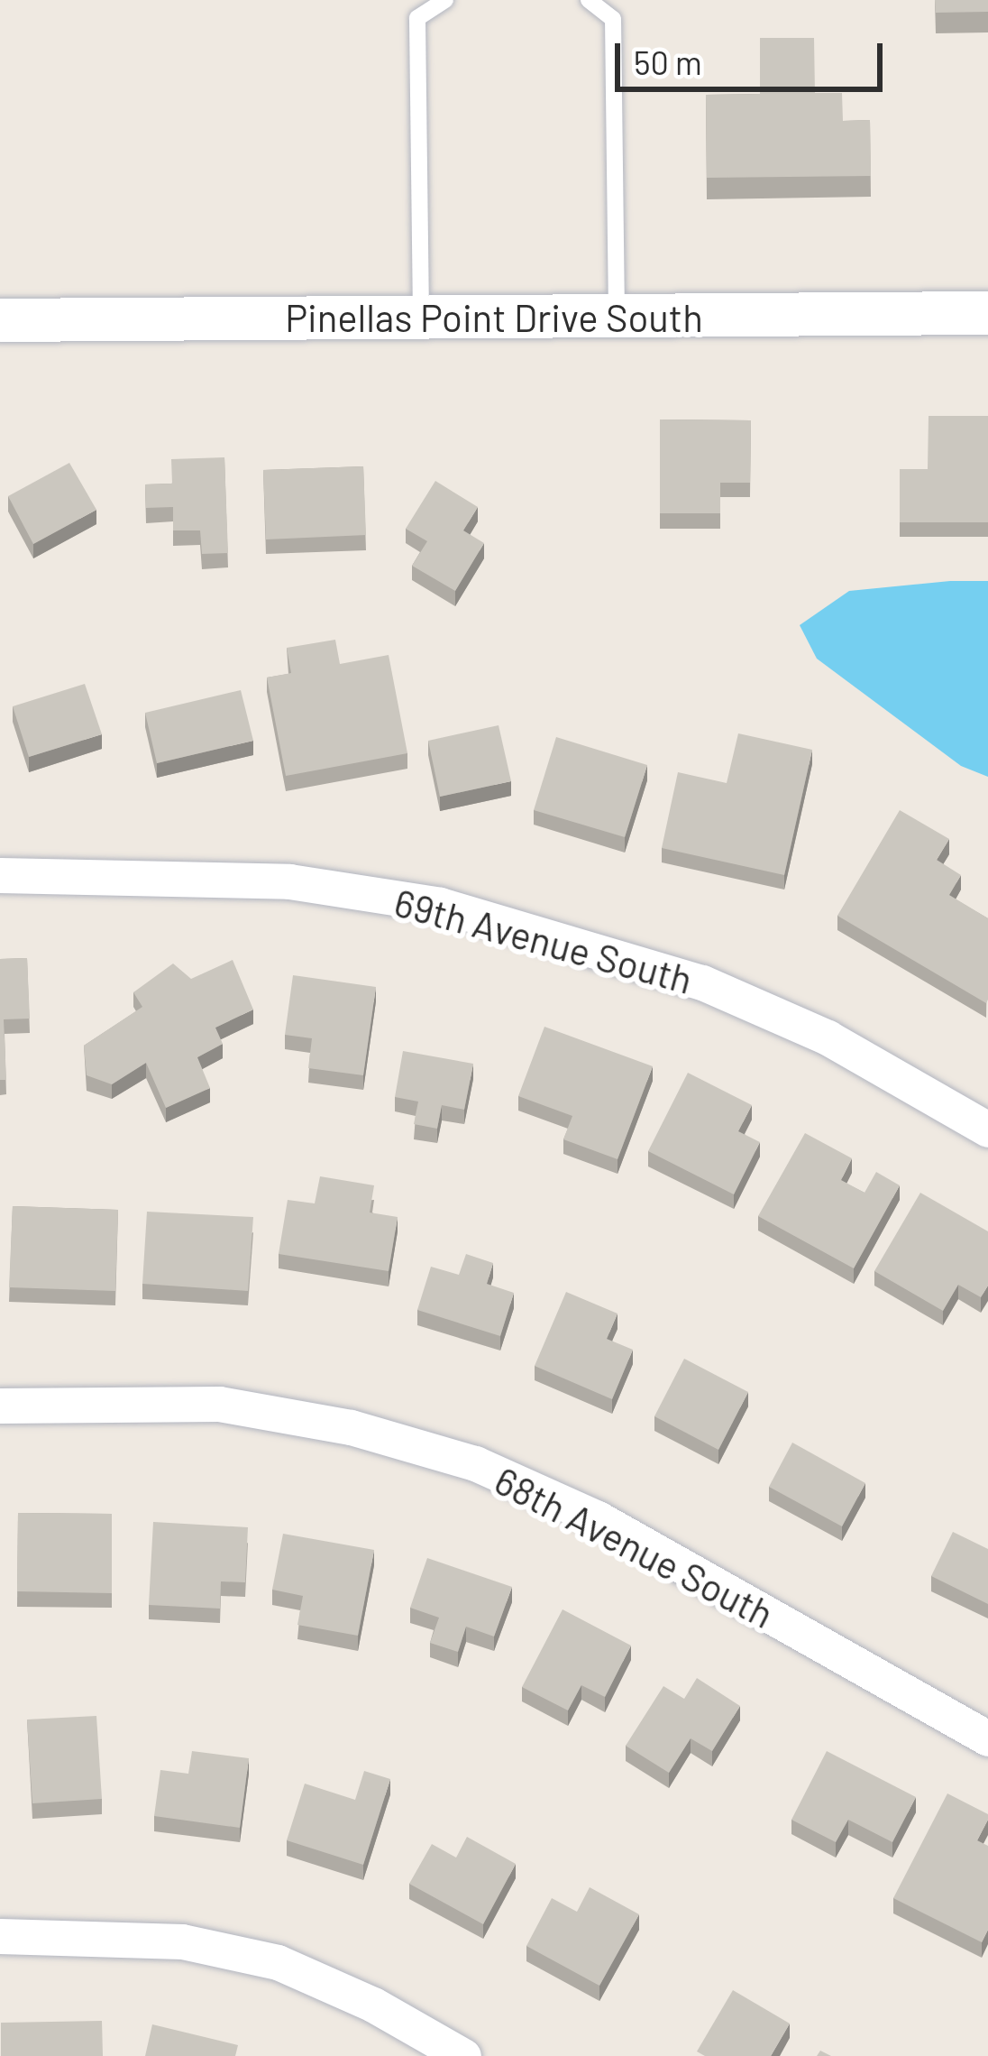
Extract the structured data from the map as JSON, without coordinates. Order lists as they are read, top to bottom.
{
  "streets": {
    "street": ["Pinellas Point Drive South", "69th Avenue South", "68th Avenue South"]
  },
  "scale_bar": "50 m"
}
